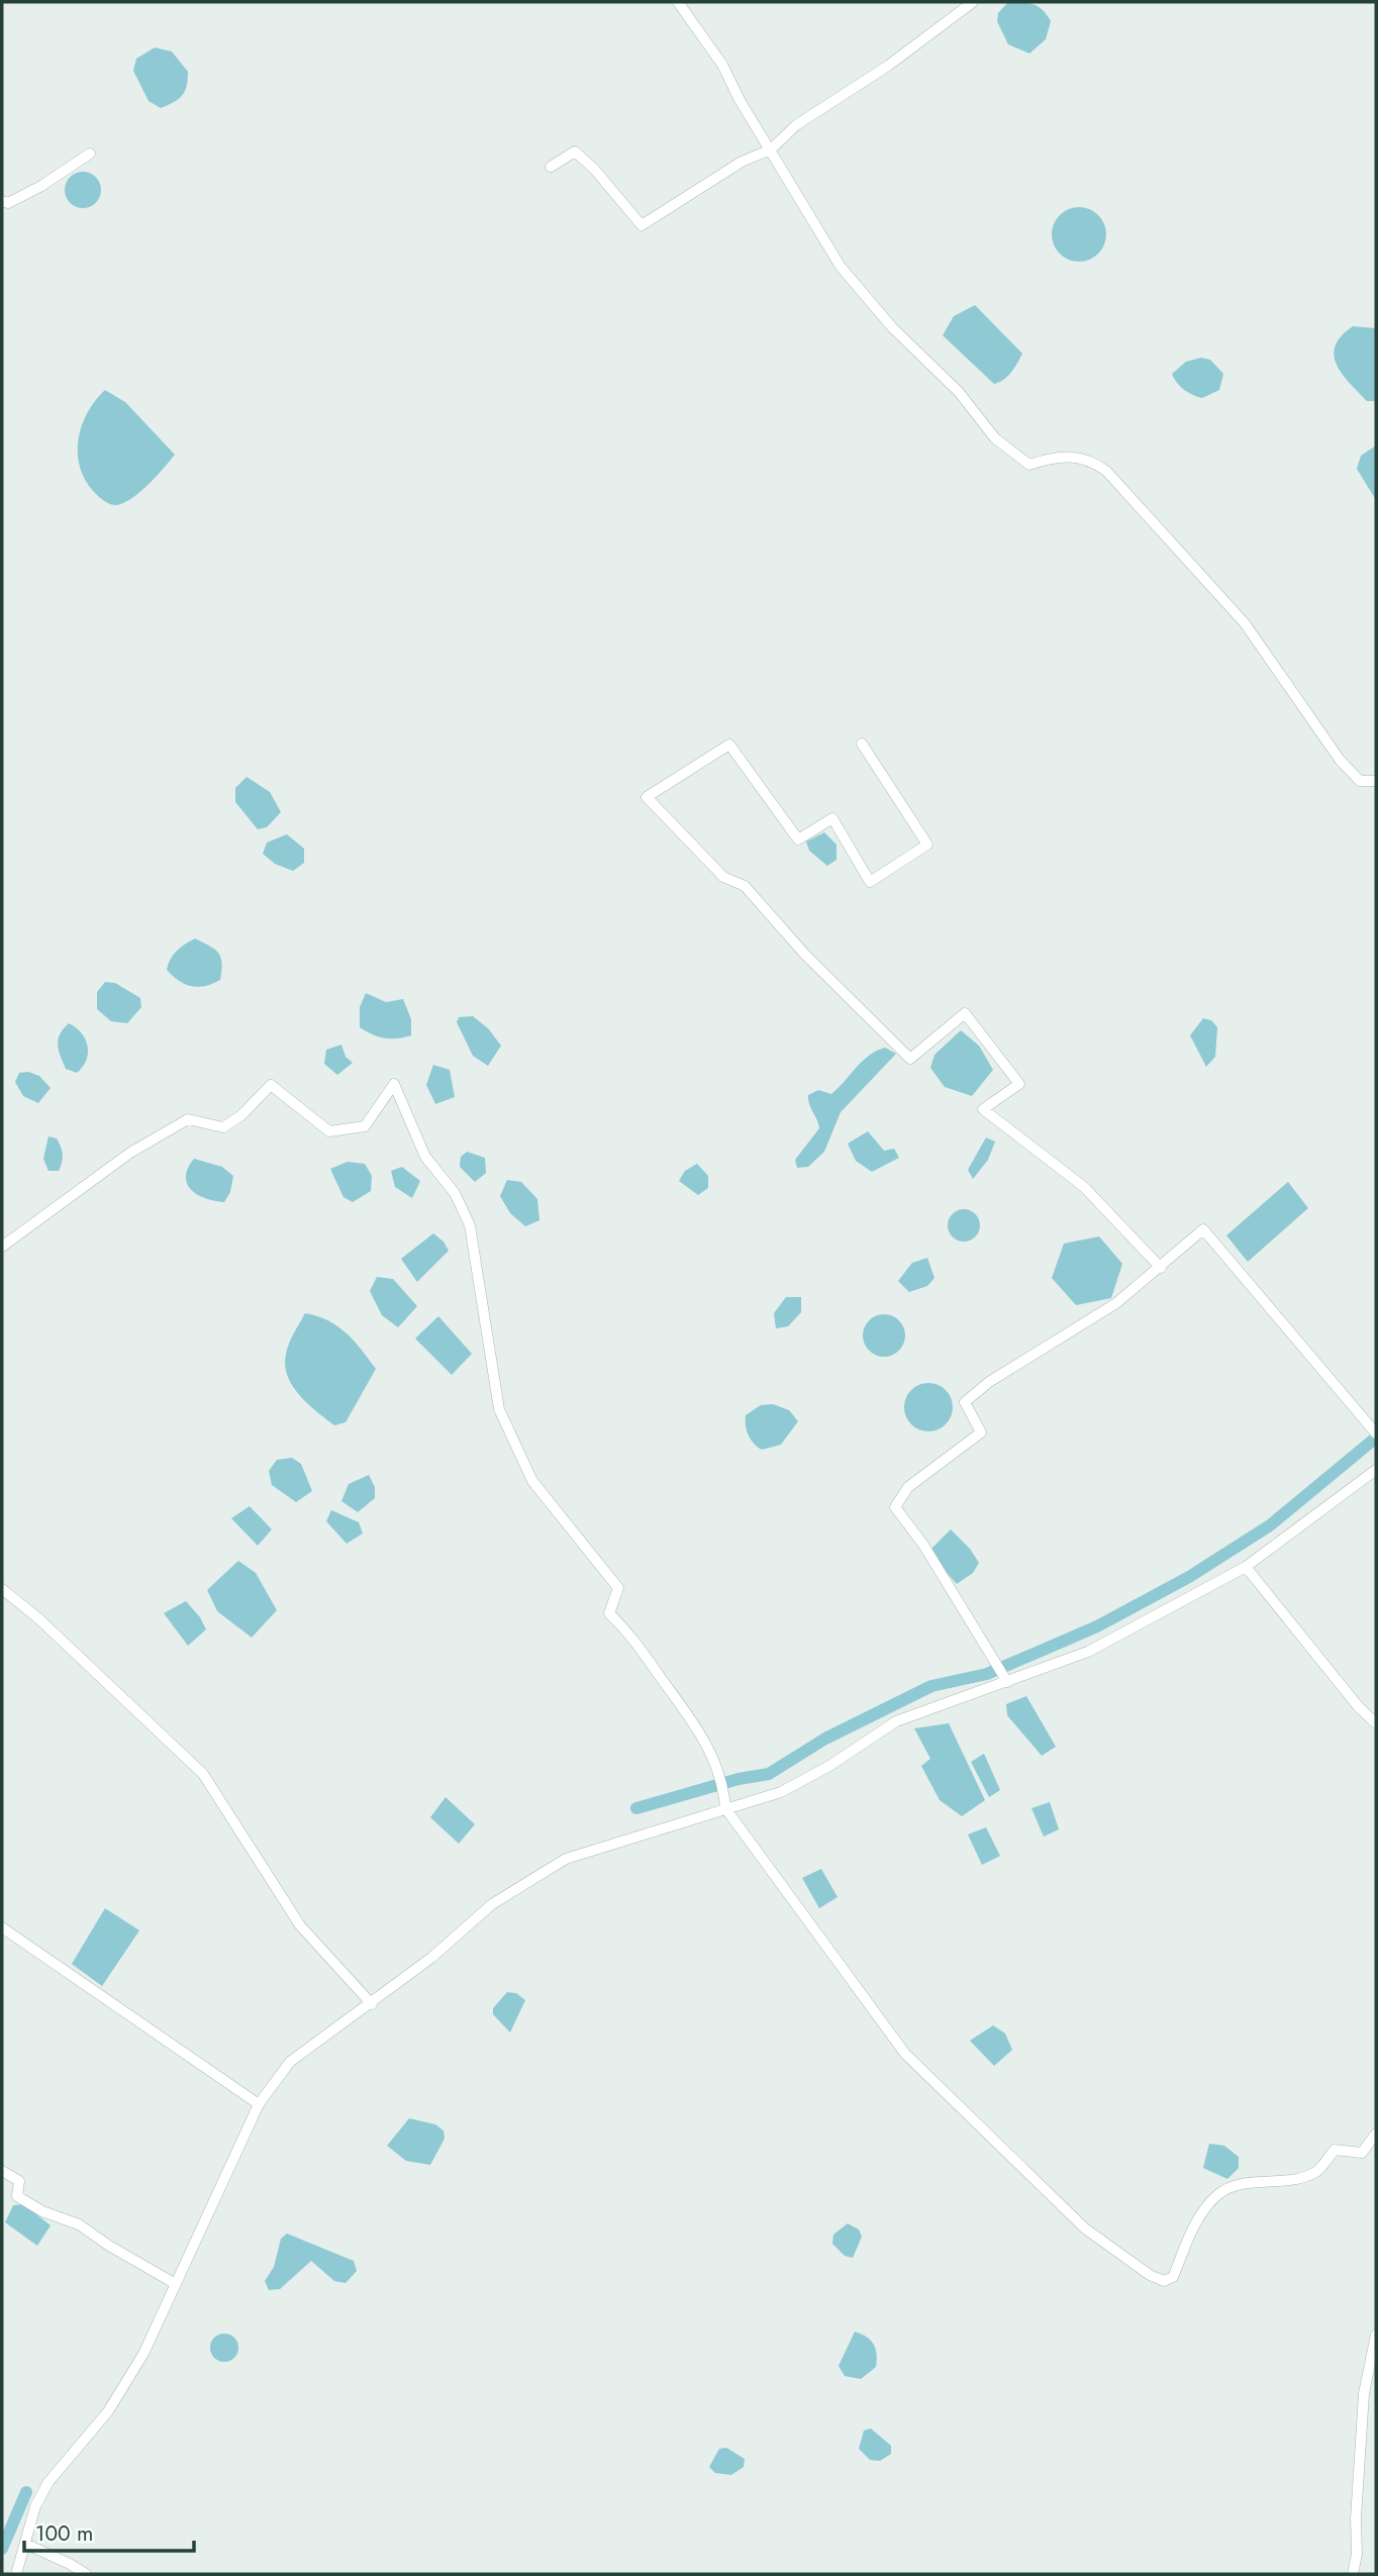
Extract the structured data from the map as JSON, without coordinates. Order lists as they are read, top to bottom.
{
  "scale_bar": "100 m"
}
